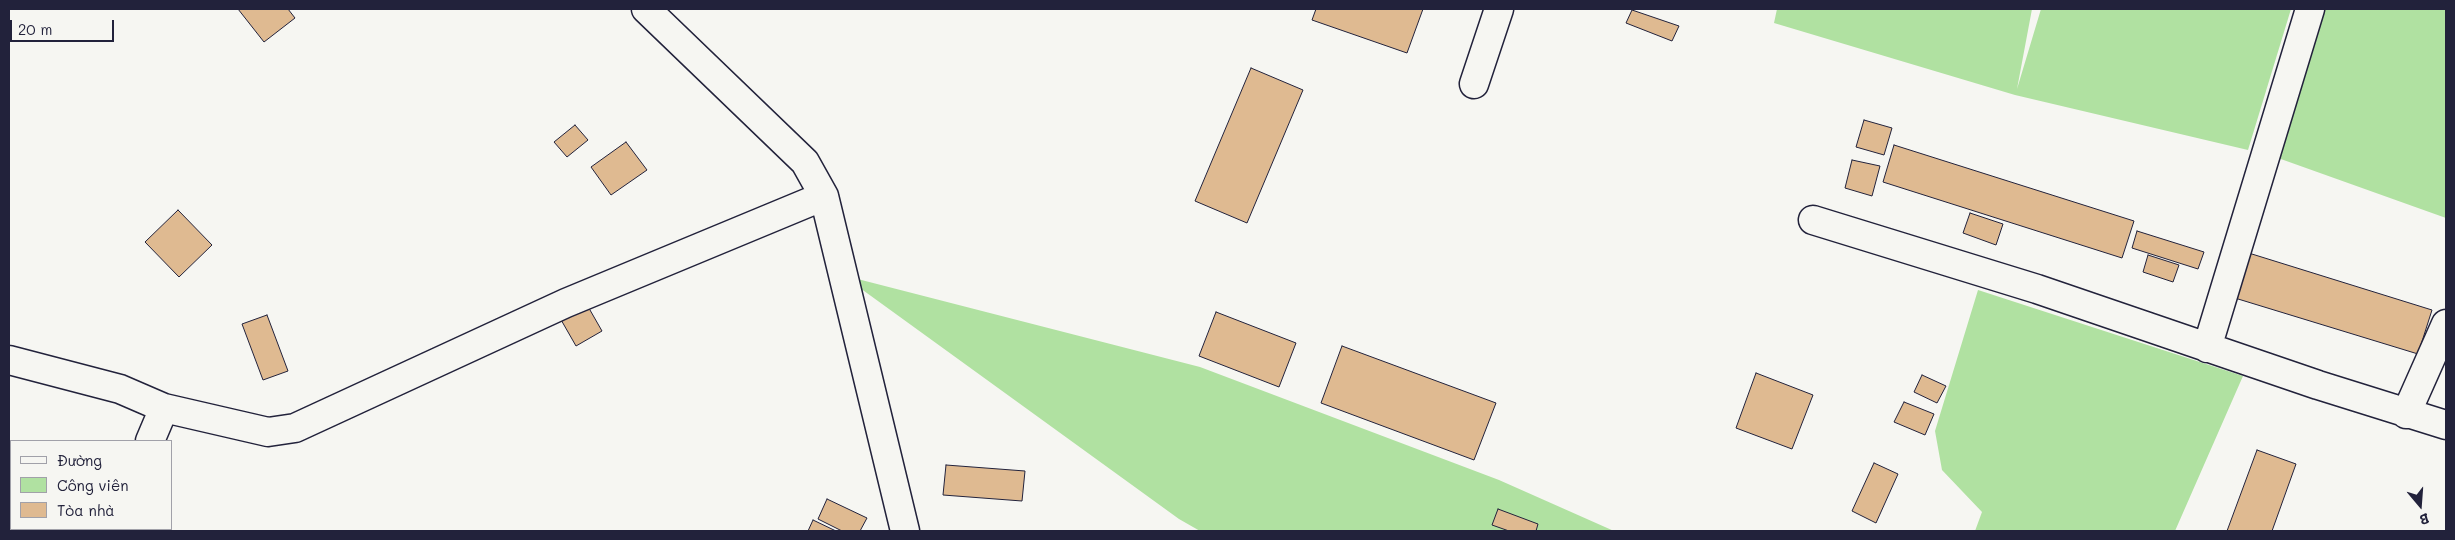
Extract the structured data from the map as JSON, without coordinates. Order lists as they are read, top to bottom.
{
  "legend": ["Đường", "Công viên", "Tòa nhà"],
  "scale_bar": "20 m",
  "north": "bottom"
}
